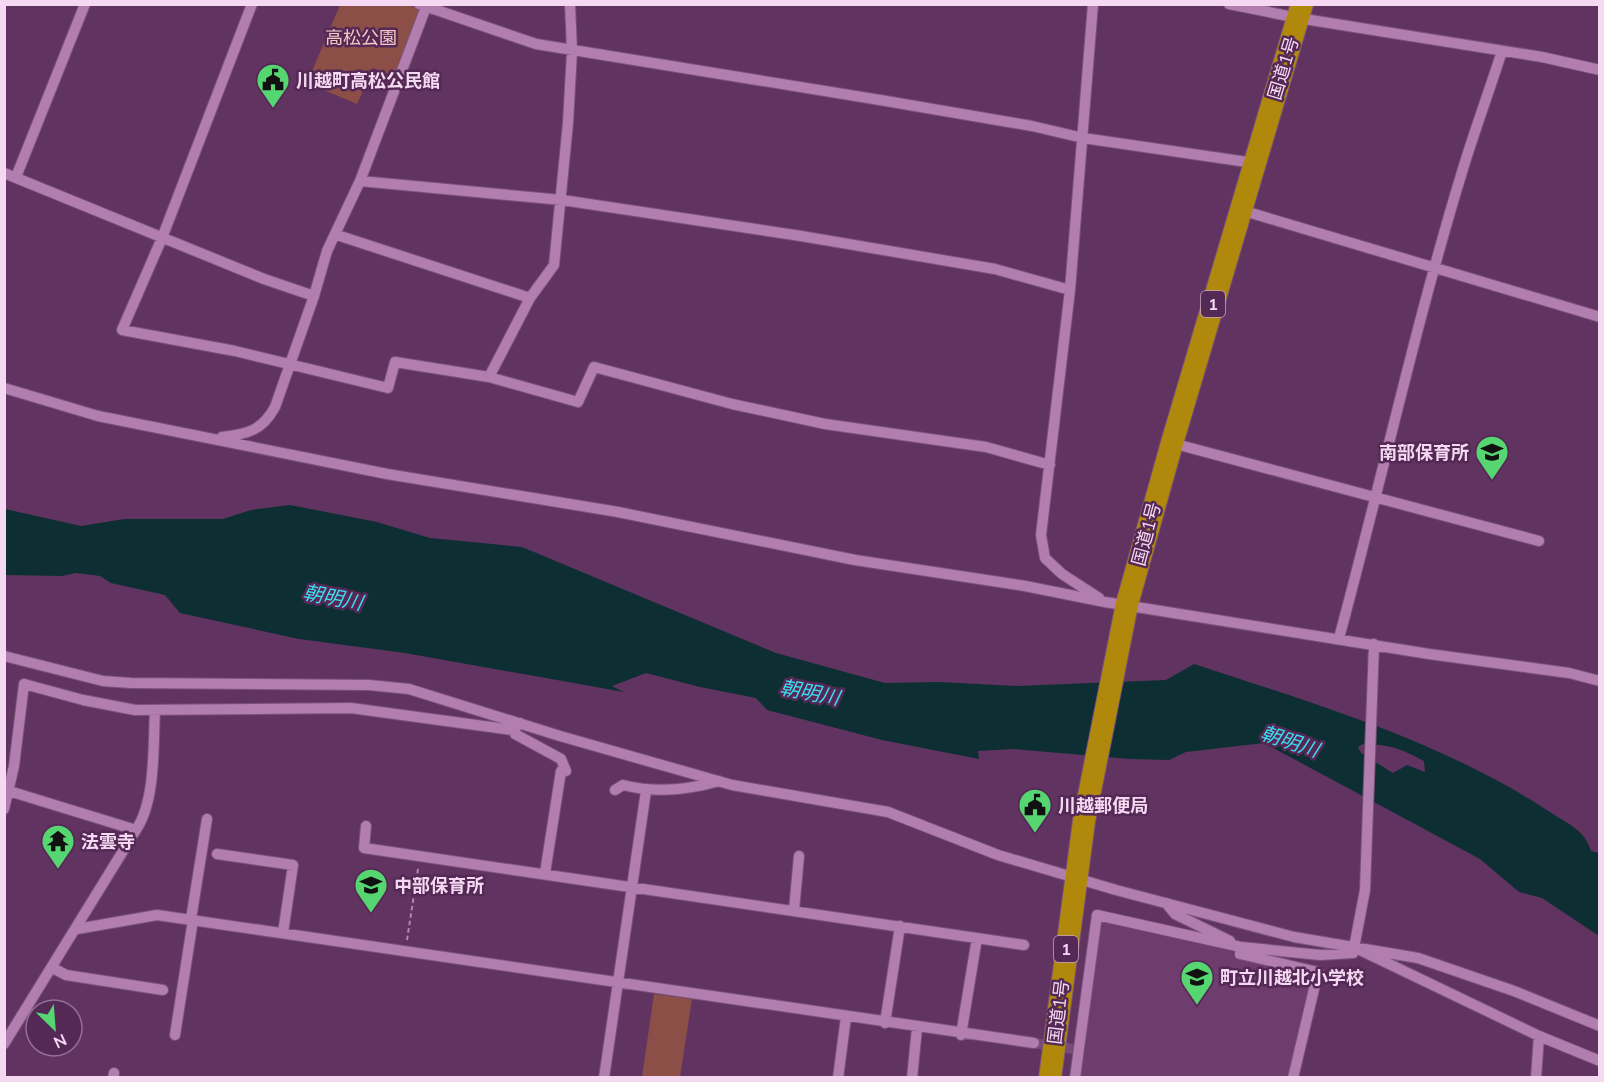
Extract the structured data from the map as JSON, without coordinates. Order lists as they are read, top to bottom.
{
  "streets": {
    "highway": ["国道1号", "1"]
  },
  "water": ["朝明川"],
  "parks": ["高松公園"],
  "places": {
    "public building": ["川越町高松公民館", "川越郵便局"],
    "school or university": ["南部保育所", "中部保育所", "町立川越北小学校"],
    "temple": ["法雲寺"]
  },
  "north": "bottom right"
}
